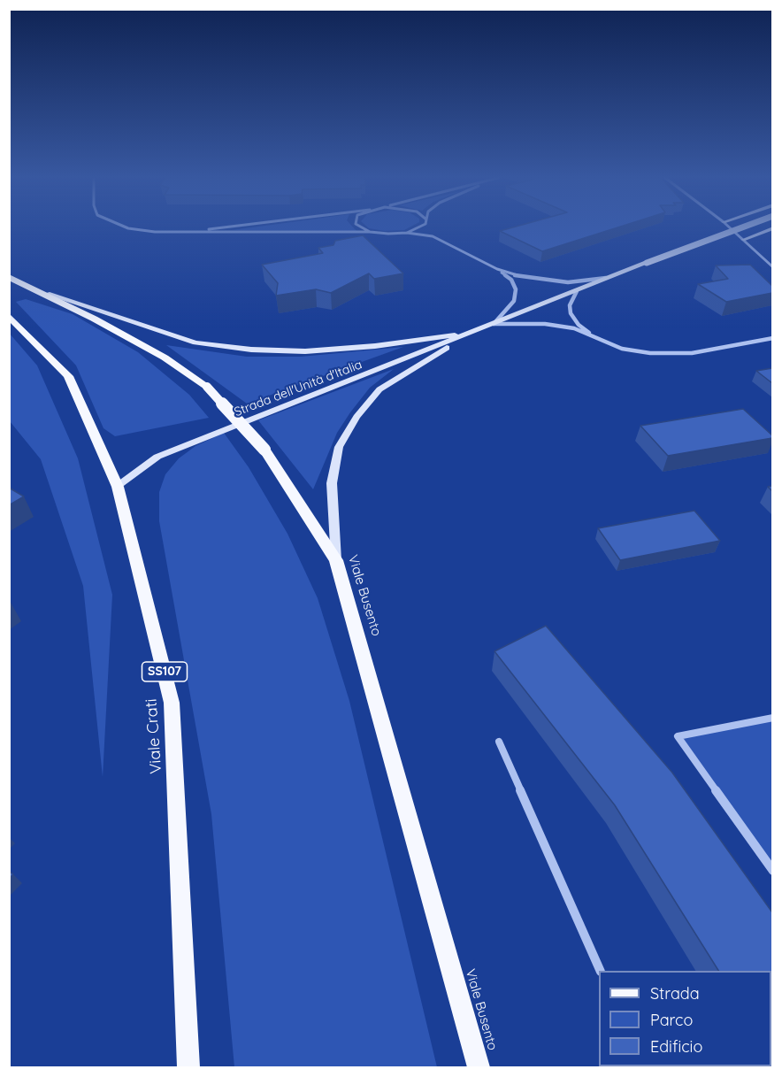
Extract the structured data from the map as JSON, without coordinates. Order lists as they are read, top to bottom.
{
  "streets": {
    "main road": [
      "Strada dell'Unità d'Italia",
      "Viale Busento",
      "SS107",
      "Viale Crati"
    ]
  },
  "crossings": [
    ["Strada dell'Unità d'Italia", "Viale Crati"]
  ],
  "legend": ["Strada", "Parco", "Edificio"]
}
